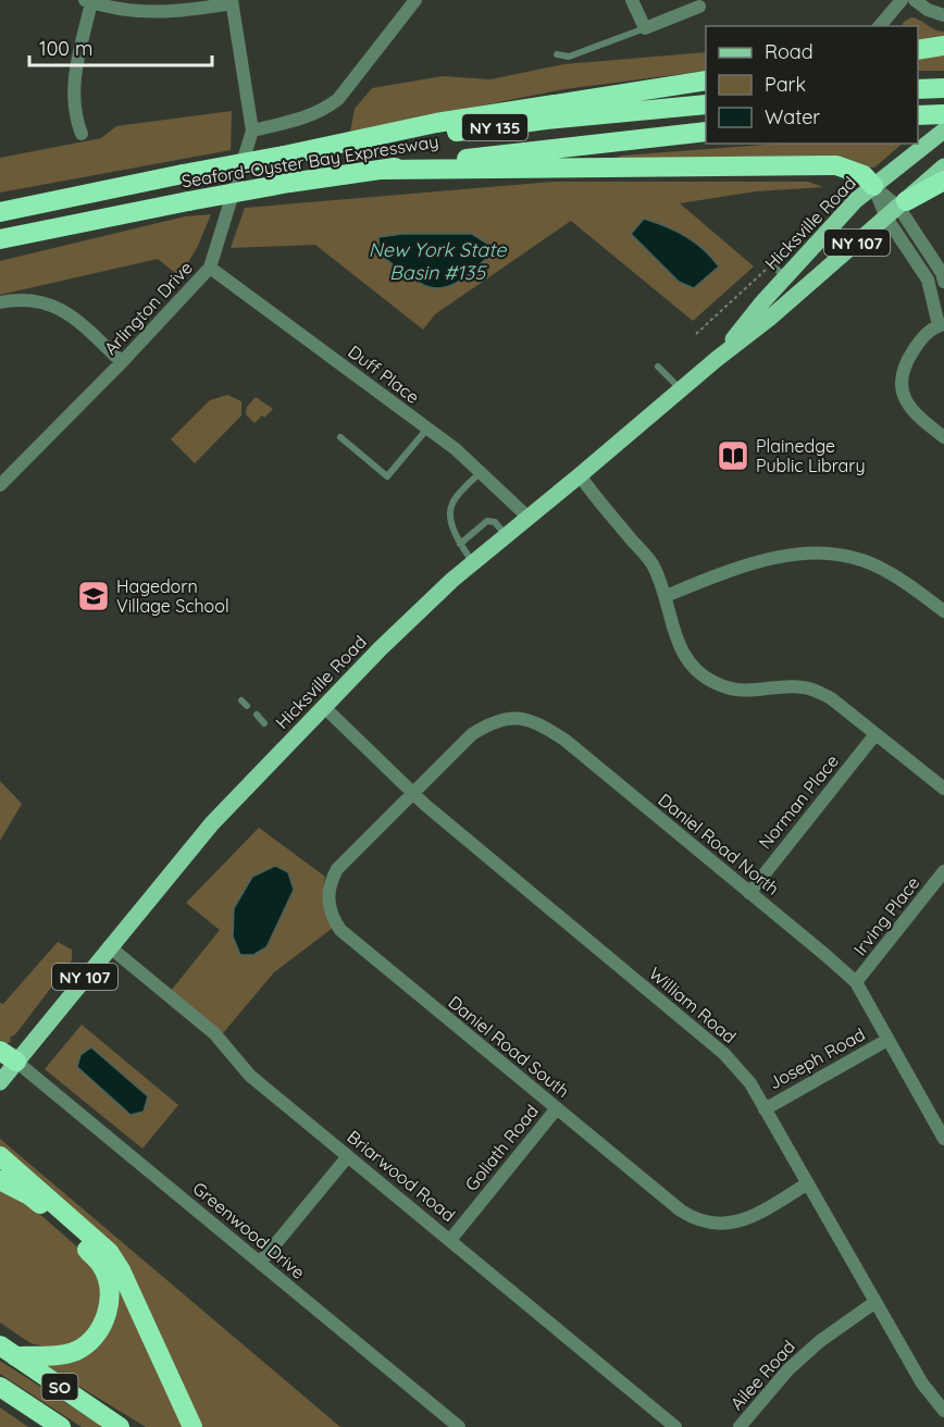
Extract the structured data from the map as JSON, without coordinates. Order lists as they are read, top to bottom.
{
  "streets": {
    "highway": ["NY 135", "Seaford-Oyster Bay Expressway", "SO"],
    "main road": ["Hicksville Road", "NY 107"],
    "street": [
      "Arlington Drive",
      "Duff Place",
      "Norman Place",
      "Daniel Road North",
      "Irving Place",
      "William Road",
      "Daniel Road South",
      "Joseph Road",
      "Goliath Road",
      "Briarwood Road",
      "Greenwood Drive",
      "Ailee Road"
    ]
  },
  "crossings": [
    ["Hicksville Road", "Duff Place"],
    ["Hicksville Road", "William Road"],
    ["Hicksville Road", "Briarwood Road"],
    ["Hicksville Road", "Greenwood Drive"],
    ["Arlington Drive", "Duff Place"],
    ["Norman Place", "Daniel Road North"],
    ["Daniel Road North", "Irving Place"],
    ["Daniel Road North", "William Road"],
    ["Daniel Road North", "Daniel Road South"],
    ["Daniel Road North", "Joseph Road"],
    ["William Road", "Daniel Road South"],
    ["William Road", "Joseph Road"],
    ["William Road", "Ailee Road"],
    ["Daniel Road South", "Goliath Road"],
    ["Goliath Road", "Briarwood Road"]
  ],
  "water": ["New York State Basin #135"],
  "places": {
    "library": ["Plainedge Public Library"],
    "school or university": ["Hagedorn Village School"]
  },
  "legend": ["Road", "Park", "Water"],
  "scale_bar": "100 m"
}
